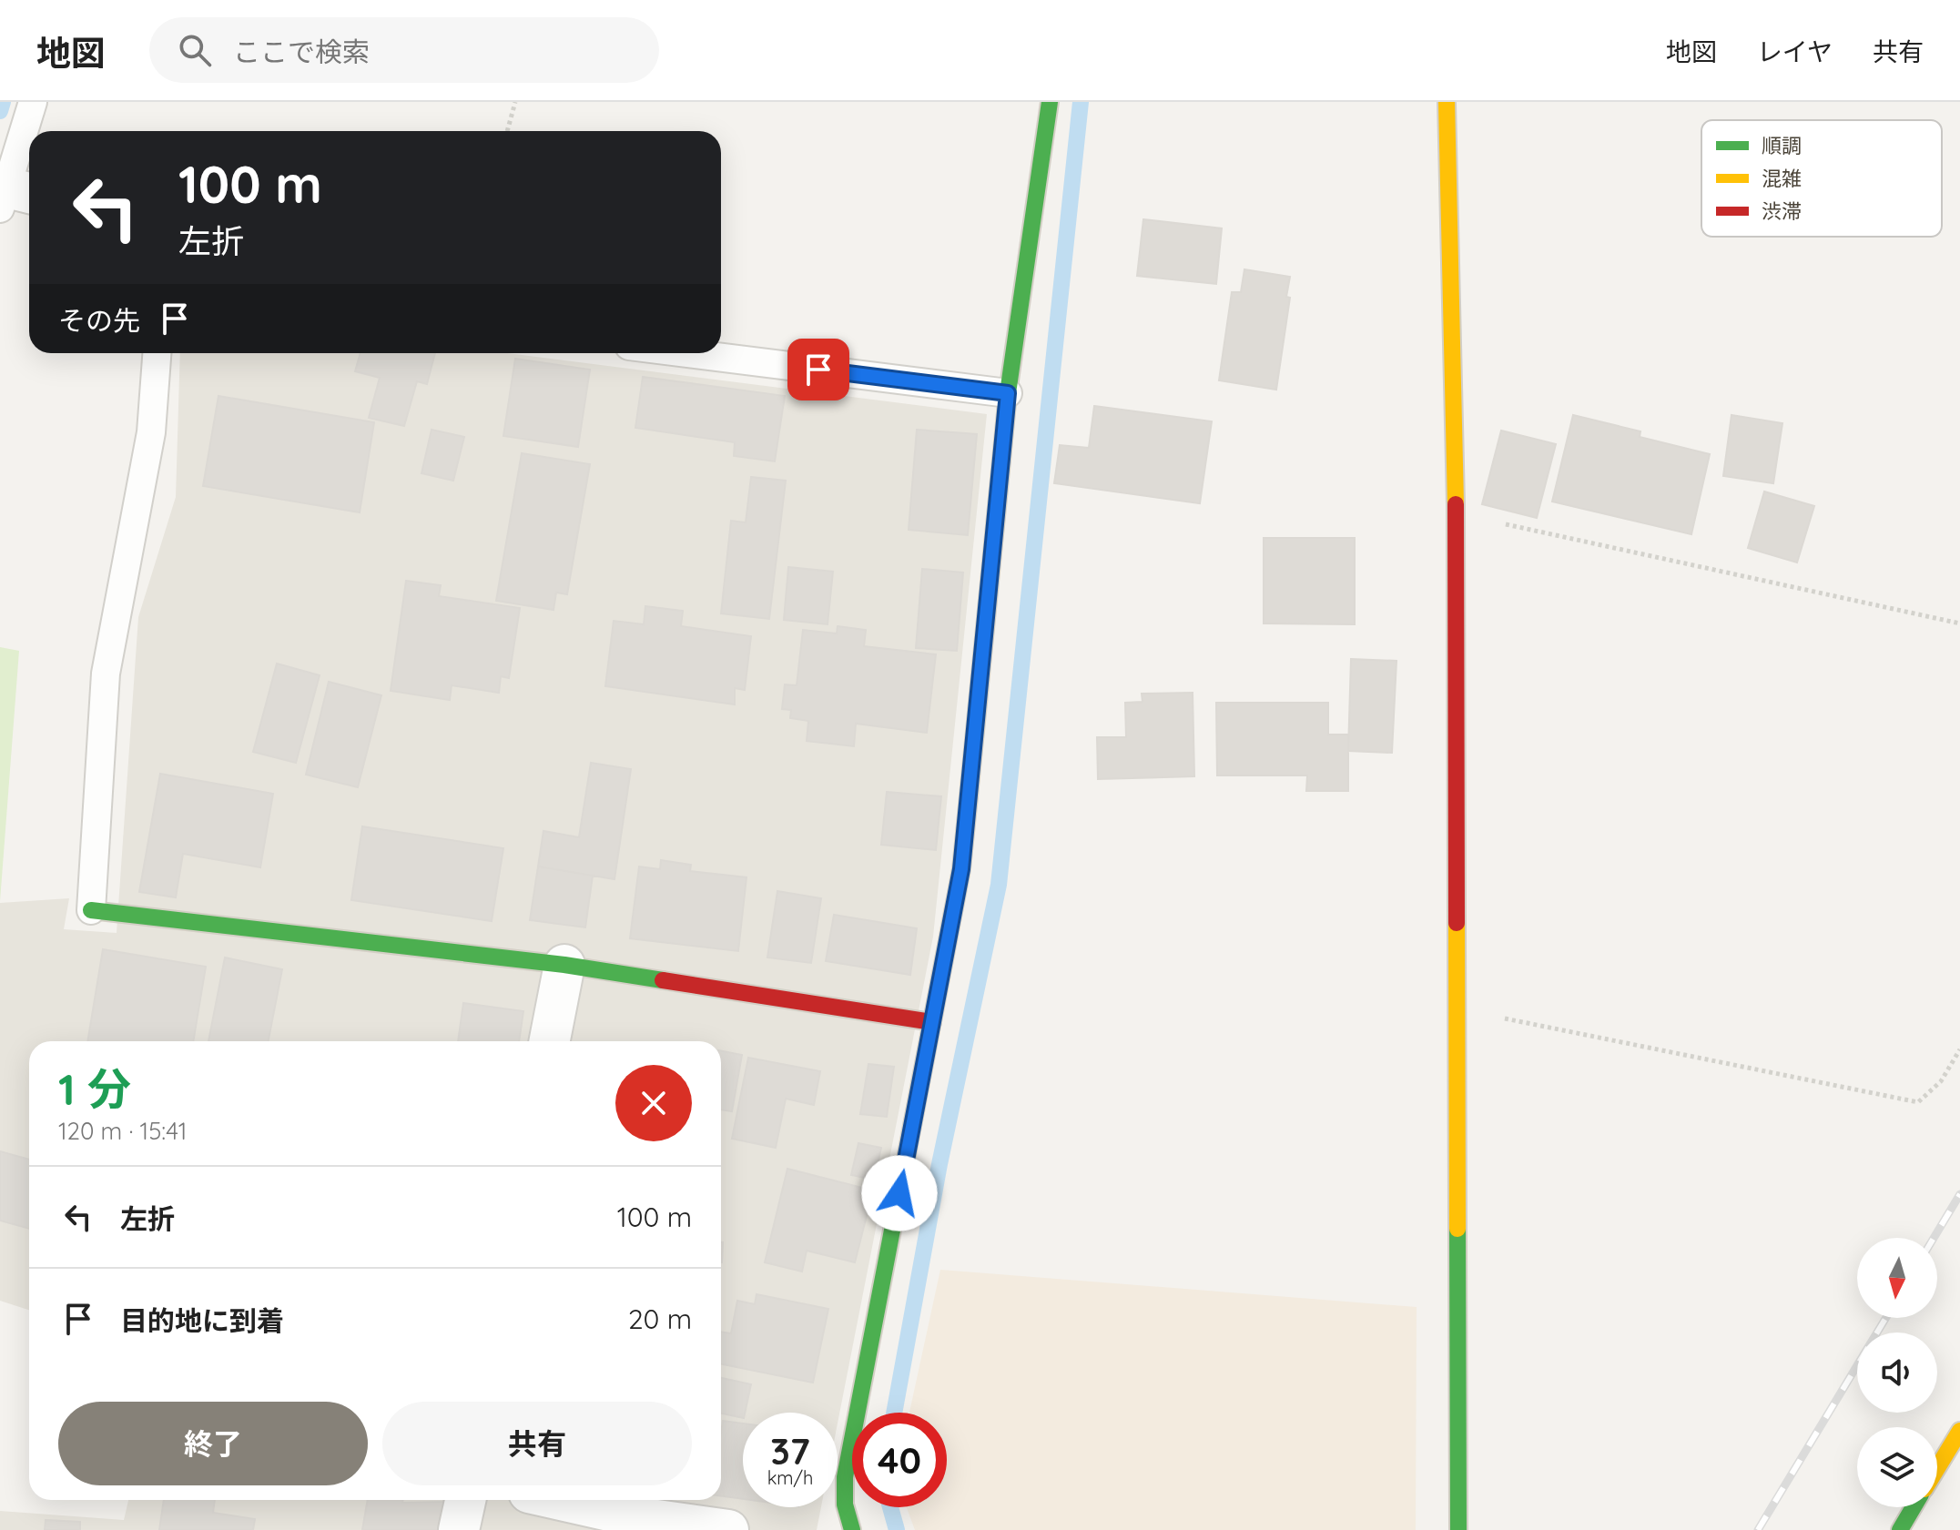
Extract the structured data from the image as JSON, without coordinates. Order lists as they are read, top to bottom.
{
  "legend": ["順調", "混雑", "渋滞"],
  "north": "bottom",
  "page": {
    "header": "地図",
    "search": "ここで検索",
    "nav": ["地図", "レイヤ", "共有"],
    "turn": ["100 m", "左折"],
    "then": "その先",
    "heading": ["1 分", "120 m · 15:41"],
    "list": [
      {
        "name": "左折",
        "value": "100 m"
      },
      {
        "name": "目的地に到着",
        "value": "20 m"
      }
    ],
    "buttons": ["終了", "共有"],
    "speed": "37 km/h",
    "limit": "40"
  }
}
